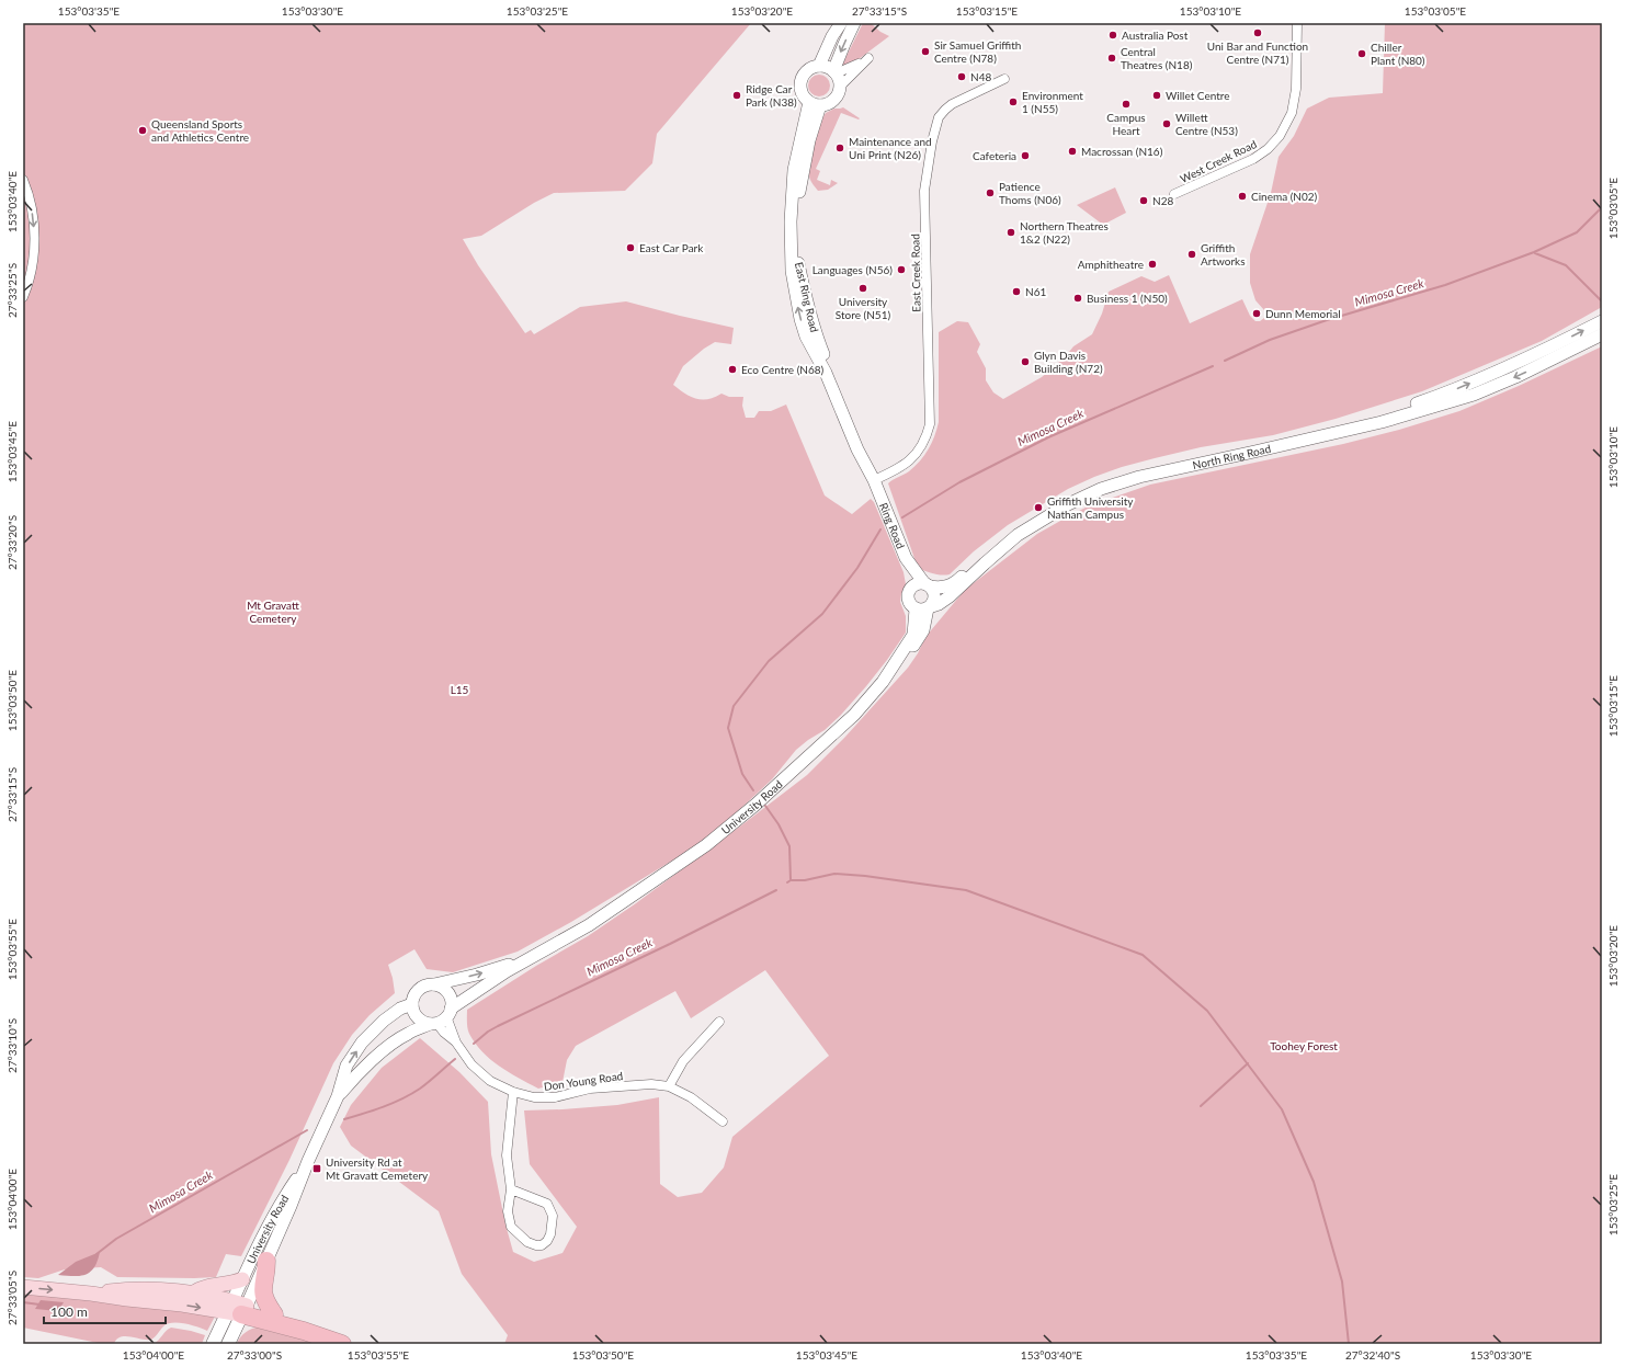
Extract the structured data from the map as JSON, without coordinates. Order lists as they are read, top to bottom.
{
  "streets": {
    "street": [
      "West Creek Road",
      "East Creek Road",
      "East Ring Road",
      "North Ring Road",
      "Ring Road",
      "University Road",
      "Don Young Road"
    ]
  },
  "crossings": [
    ["East Creek Road", "East Ring Road"],
    ["East Creek Road", "Ring Road"],
    ["East Ring Road", "Ring Road"],
    ["North Ring Road", "Ring Road"],
    ["North Ring Road", "University Road"],
    ["Ring Road", "University Road"],
    ["University Road", "Don Young Road"]
  ],
  "water": ["Mimosa Creek"],
  "parks": ["Mt Gravatt Cemetery", "L15", "Toohey Forest"],
  "places": {
    "other": [
      "Uni Bar and Function Centre (N71)",
      "Australia Post",
      "Sir Samuel Griffith Centre (N78)",
      "Chiller Plant (N80)",
      "Central Theatres (N18)",
      "N48",
      "Ridge Car Park (N38)",
      "Willet Centre",
      "Environment 1 (N55)",
      "Campus Heart",
      "Willett Centre (N53)",
      "Queensland Sports and Athletics Centre",
      "Maintenance and Uni Print (N26)",
      "Macrossan (N16)",
      "Cafeteria",
      "Patience Thoms (N06)",
      "Cinema (N02)",
      "N28",
      "Northern Theatres 1&2 (N22)",
      "East Car Park",
      "Griffith Artworks",
      "Amphitheatre",
      "Languages (N56)",
      "University Store (N51)",
      "N61",
      "Business 1 (N50)",
      "Dunn Memorial",
      "Glyn Davis Building (N72)",
      "Eco Centre (N68)",
      "Griffith University Nathan Campus"
    ],
    "transit": ["University Rd at Mt Gravatt Cemetery"]
  },
  "scale_bar": "100 m",
  "coordinates": [
    "153°03'35\"E",
    "153°03'30\"E",
    "153°03'25\"E",
    "153°03'20\"E",
    "27°33'15\"S",
    "153°03'15\"E",
    "153°03'10\"E",
    "153°03'05\"E",
    "153°03'40\"E",
    "27°33'25\"S",
    "153°03'45\"E",
    "27°33'20\"S",
    "153°03'50\"E",
    "153°03'55\"E",
    "27°33'10\"S",
    "153°04'00\"E",
    "27°33'05\"S",
    "27°33'00\"S",
    "27°32'40\"S"
  ]
}
